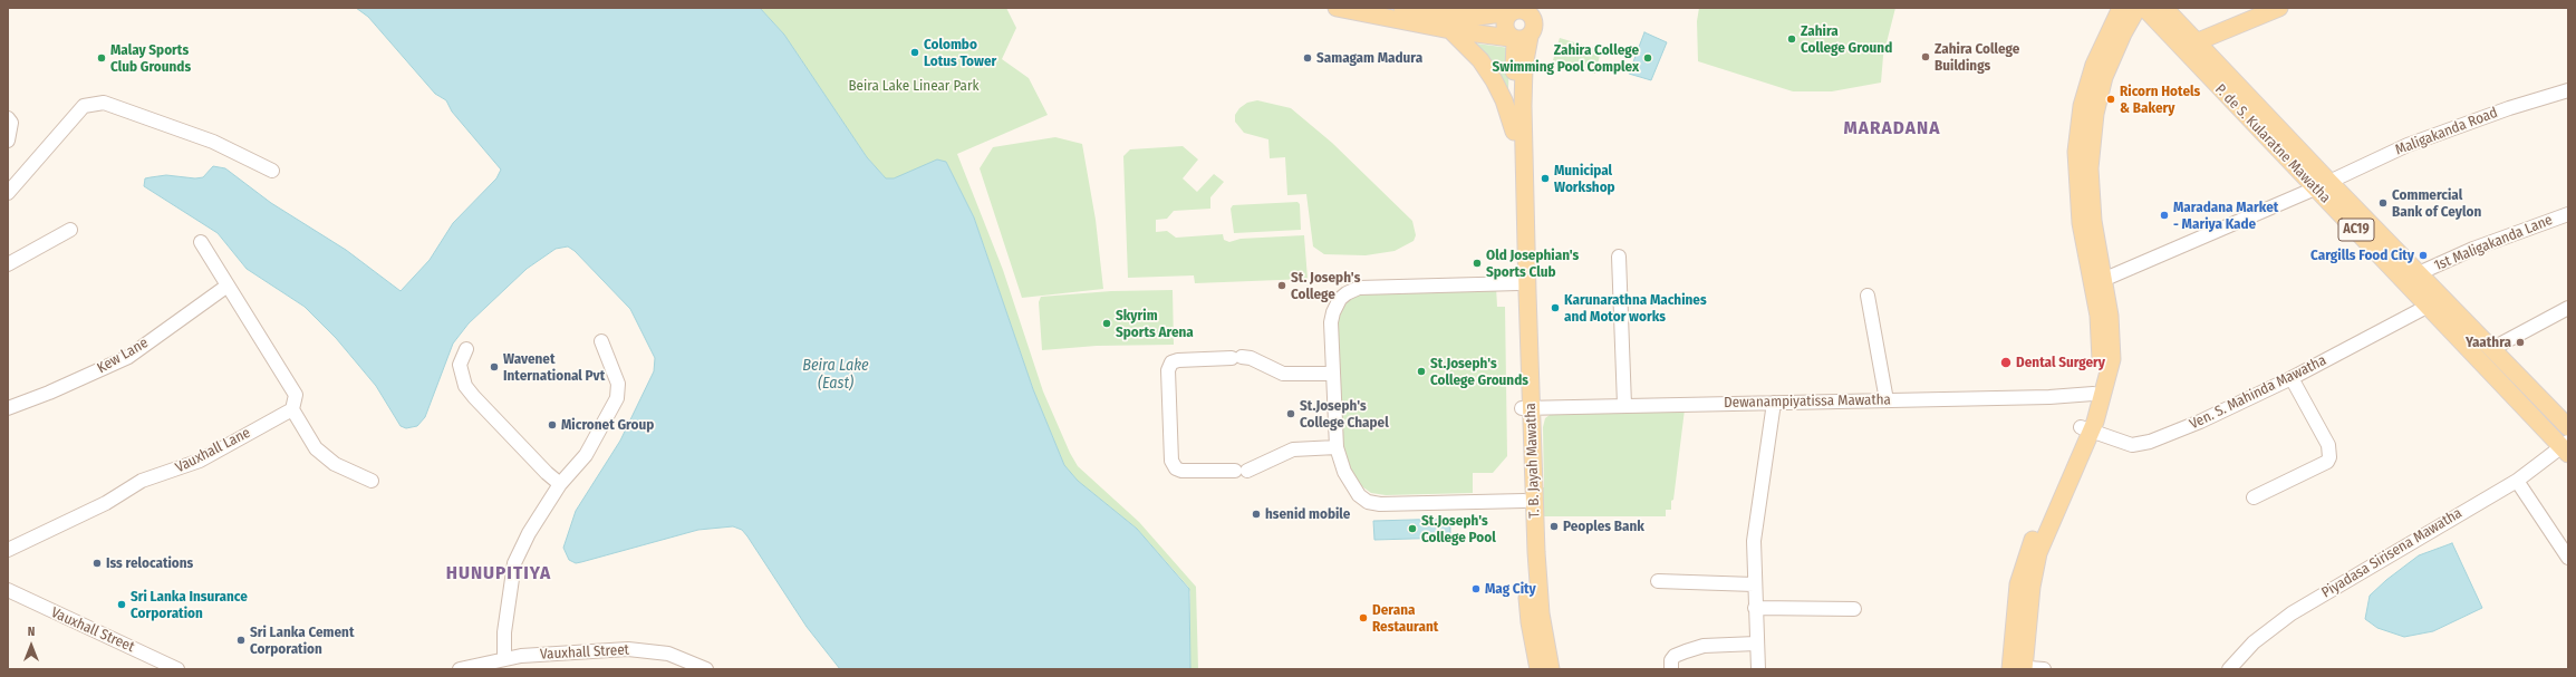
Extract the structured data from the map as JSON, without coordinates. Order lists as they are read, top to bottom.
{
  "streets": {
    "main road": ["P. de S. Kularatne Mawatha", "AC19", "T. B. Jayah Mawatha"],
    "street": [
      "Maligakanda Road",
      "1st Maligakanda Lane",
      "Kew Lane",
      "Ven. S. Mahinda Mawatha",
      "Dewanampiyatissa Mawatha",
      "Vauxhall Lane",
      "Piyadasa Sirisena Mawatha",
      "Vauxhall Street"
    ]
  },
  "crossings": [
    ["Maligakanda Road", "P. de S. Kularatne Mawatha"],
    ["P. de S. Kularatne Mawatha", "1st Maligakanda Lane"],
    ["P. de S. Kularatne Mawatha", "Ven. S. Mahinda Mawatha"],
    ["P. de S. Kularatne Mawatha", "Piyadasa Sirisena Mawatha"],
    ["Dewanampiyatissa Mawatha", "T. B. Jayah Mawatha"]
  ],
  "districts": ["MARADANA", "HUNUPITIYA"],
  "water": ["Beira Lake (East)"],
  "parks": ["Beira Lake Linear Park"],
  "places": [
    "Zahira College Ground",
    "Colombo Lotus Tower",
    "Zahira College Buildings",
    "Malay Sports Club Grounds",
    "Samagam Madura",
    "Zahira College Swimming Pool Complex",
    "Ricorn Hotels & Bakery",
    "Municipal Workshop",
    "Commercial Bank of Ceylon",
    "Maradana Market - Mariya Kade",
    "Cargills Food City",
    "Old Josephian's Sports Club",
    "St. Joseph's College",
    "Karunarathna Machines and Motor works",
    "Skyrim Sports Arena",
    "Yaathra",
    "Dental Surgery",
    "Wavenet International Pvt",
    "St.Joseph's College Grounds",
    "St.Joseph's College Chapel",
    "Micronet Group",
    "hsenid mobile",
    "Peoples Bank",
    "St.Joseph's College Pool",
    "Iss relocations",
    "Mag City",
    "Sri Lanka Insurance Corporation",
    "Derana Restaurant",
    "Sri Lanka Cement Corporation"
  ],
  "north": "top"
}
